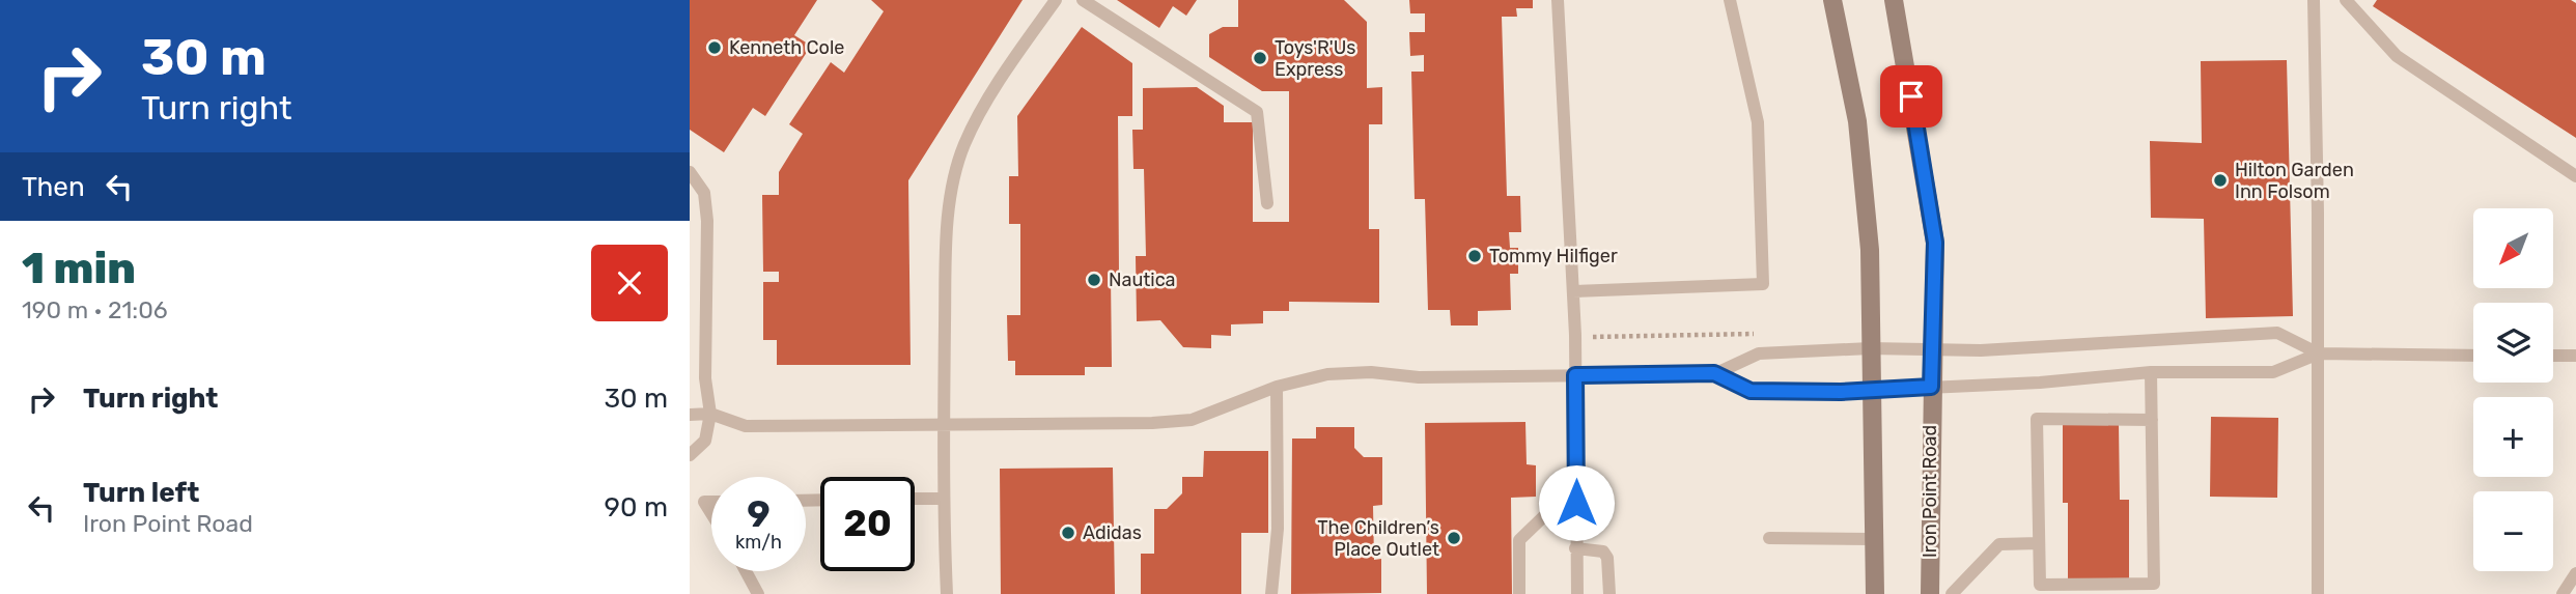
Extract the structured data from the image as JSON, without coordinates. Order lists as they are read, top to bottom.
{
  "streets": {
    "main road": ["Iron Point Road"]
  },
  "places": [
    "Kenneth Cole",
    "Toys'R'Us Express",
    "Hilton Garden Inn Folsom",
    "Tommy Hilfiger",
    "Nautica",
    "Adidas",
    "The Children’s Place Outlet"
  ],
  "north": "bottom left",
  "page": {
    "turn": ["30 m", "Turn right"],
    "then": "Then",
    "map_buttons": ["+", "−"],
    "heading": ["1 min", "190 m · 21:06"],
    "list": [
      {
        "name": "Turn right",
        "value": "30 m"
      },
      {
        "name": "Turn left",
        "note": "Iron Point Road",
        "value": "90 m"
      }
    ],
    "speed": "9 km/h",
    "limit": "20"
  }
}
